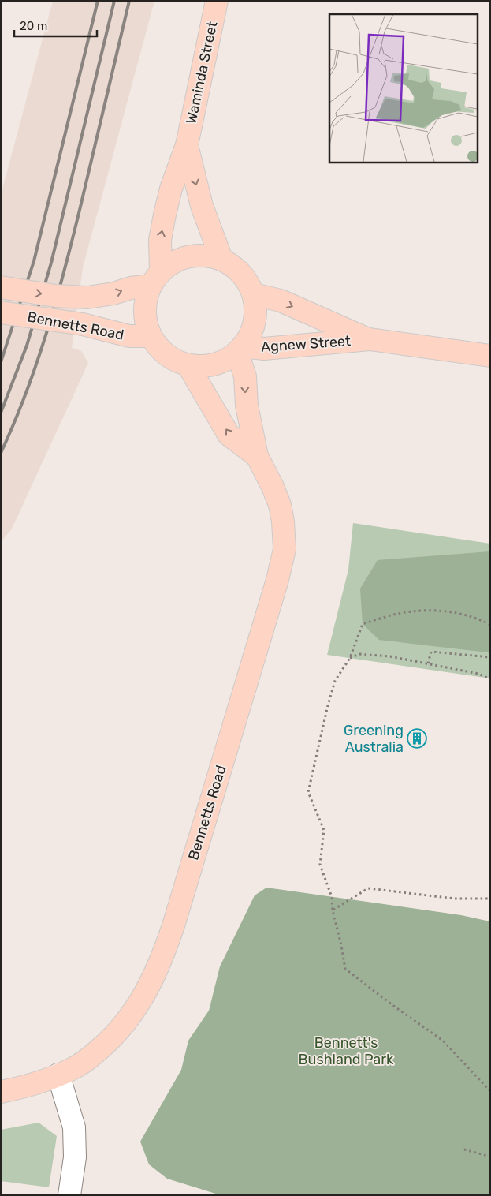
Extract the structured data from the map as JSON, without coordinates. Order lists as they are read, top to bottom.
{
  "streets": {
    "main road": ["Waminda Street", "Bennetts Road", "Agnew Street"]
  },
  "crossings": [
    ["Waminda Street", "Bennetts Road"],
    ["Waminda Street", "Agnew Street"],
    ["Bennetts Road", "Agnew Street"]
  ],
  "parks": ["Bennett's Bushland Park"],
  "places": {
    "building": ["Greening Australia"]
  },
  "scale_bar": "20 m"
}
